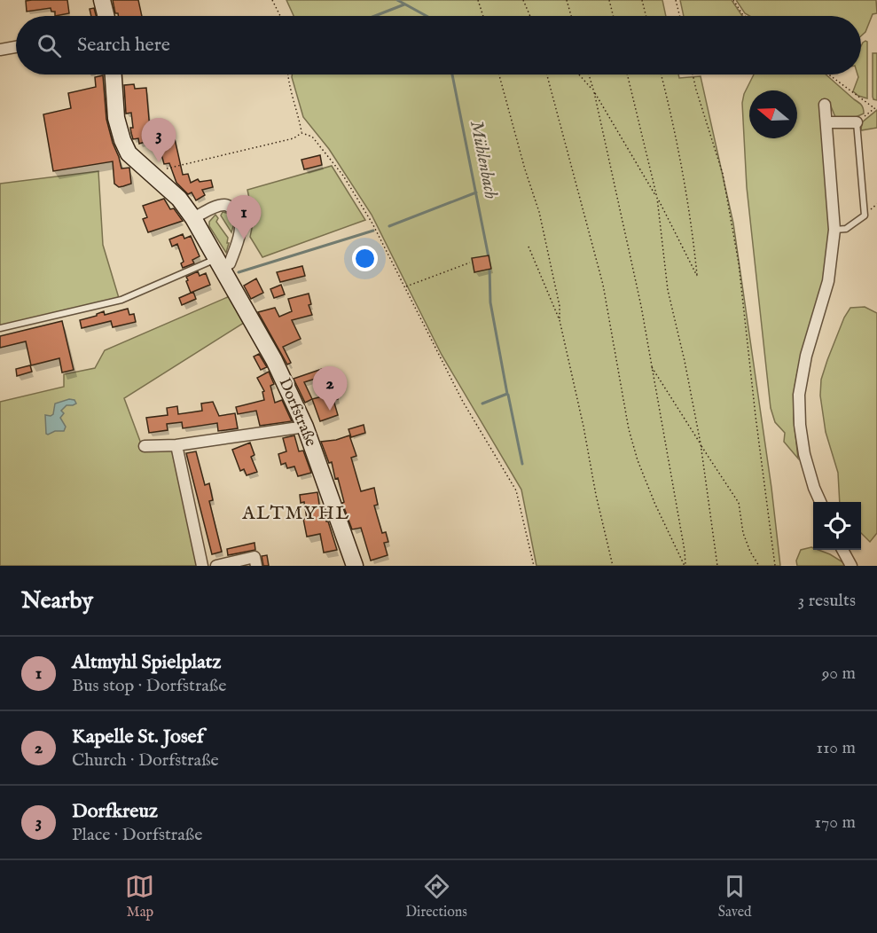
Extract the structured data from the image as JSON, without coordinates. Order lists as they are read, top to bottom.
{
  "streets": {
    "main road": ["Dorfstraße"]
  },
  "districts": ["ALTMYHL"],
  "water": ["Mühlenbach"],
  "north": "left",
  "page": {
    "search": "Search here",
    "pins": ["3", "1", "2"],
    "heading": ["Nearby", "3 results"],
    "list": [
      {
        "mark": "1",
        "name": "Altmyhl Spielplatz",
        "note": "Bus stop · Dorfstraße",
        "value": "90 m"
      },
      {
        "mark": "2",
        "name": "Kapelle St. Josef",
        "note": "Church · Dorfstraße",
        "value": "110 m"
      },
      {
        "mark": "3",
        "name": "Dorfkreuz",
        "note": "Place · Dorfstraße",
        "value": "170 m"
      }
    ],
    "nav": ["Map", "Directions", "Saved"]
  }
}
